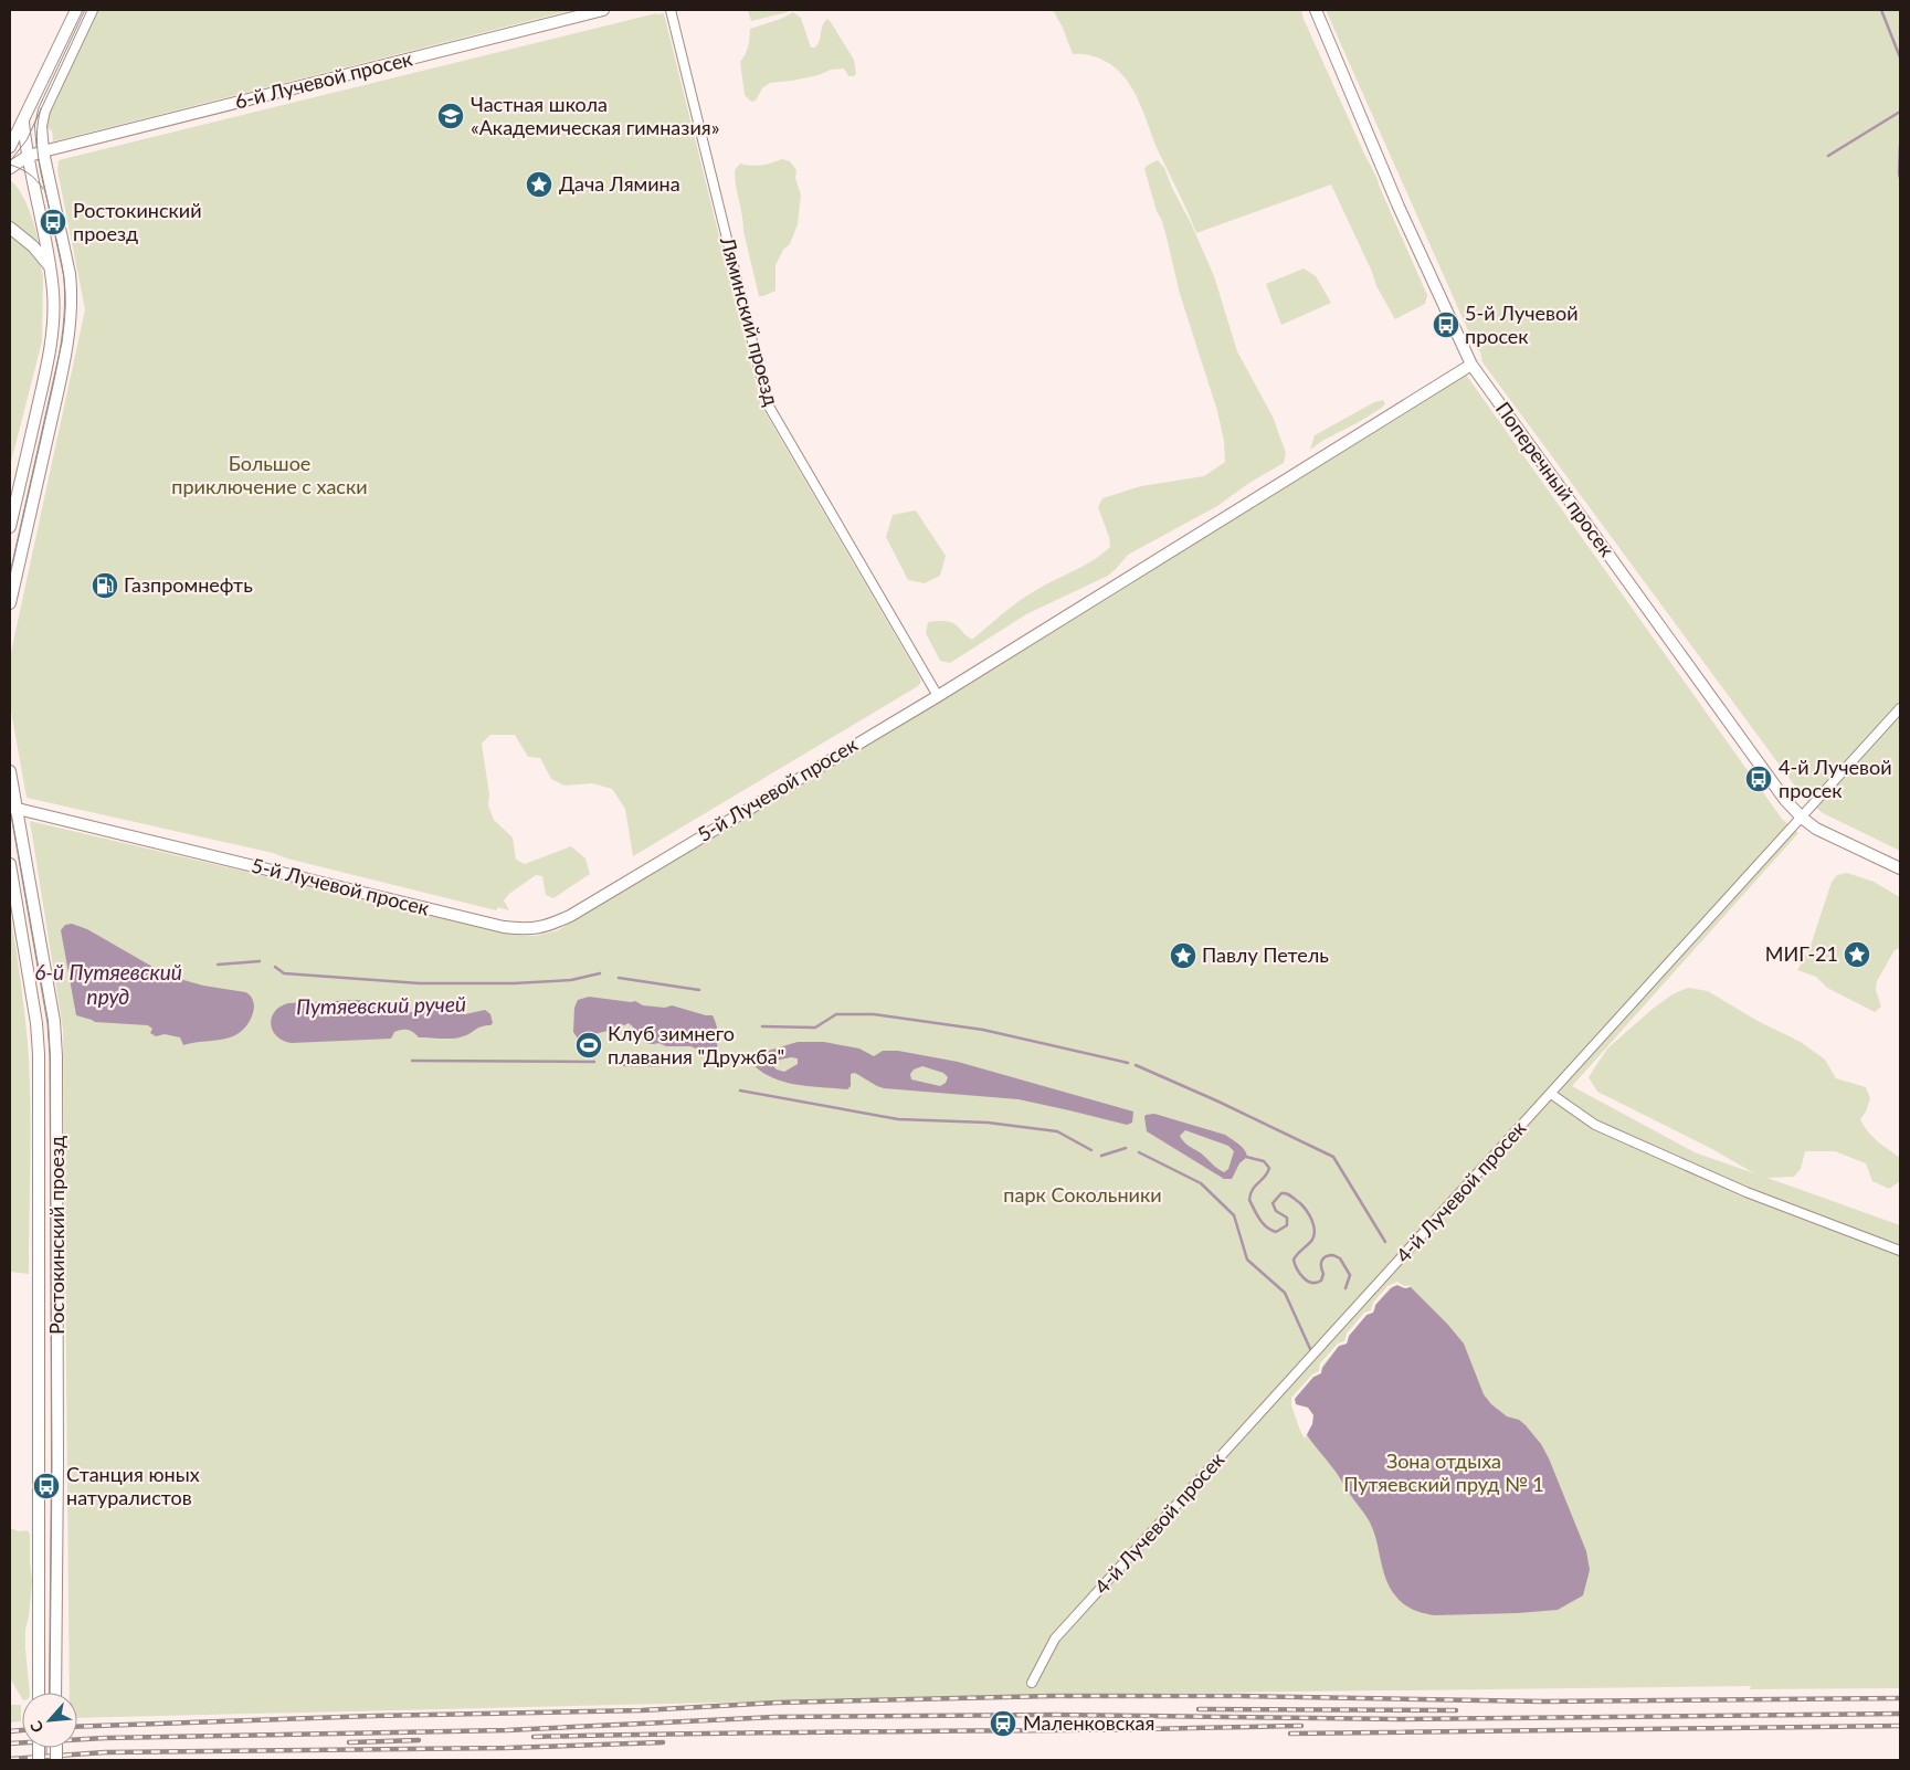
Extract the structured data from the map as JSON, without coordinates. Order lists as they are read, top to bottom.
{
  "streets": {
    "street": [
      "6-й Лучевой просек",
      "Ляминский проезд",
      "Поперечный просек",
      "5-й Лучевой просек",
      "4-й Лучевой просек",
      "Ростокинский проезд"
    ]
  },
  "crossings": [
    ["Ляминский проезд", "5-й Лучевой просек"],
    ["Поперечный просек", "5-й Лучевой просек"],
    ["Поперечный просек", "4-й Лучевой просек"],
    ["5-й Лучевой просек", "Ростокинский проезд"]
  ],
  "water": ["6-й Путяевский пруд", "Путяевский ручей"],
  "parks": ["Большое приключение с хаски", "парк Сокольники", "Зона отдыха Путяевский пруд № 1"],
  "places": {
    "school or university": ["Частная школа «Академическая гимназия»"],
    "place": ["Дача Лямина", "МИГ-21", "Павлу Петель"],
    "bus stop": [
      "Ростокинский проезд",
      "5-й Лучевой просек",
      "4-й Лучевой просек",
      "Станция юных натуралистов"
    ],
    "fuel station": ["Газпромнефть"],
    "sports": ["Клуб зимнего плавания \"Дружба\""],
    "station": ["Маленковская"]
  },
  "north": "bottom left"
}
